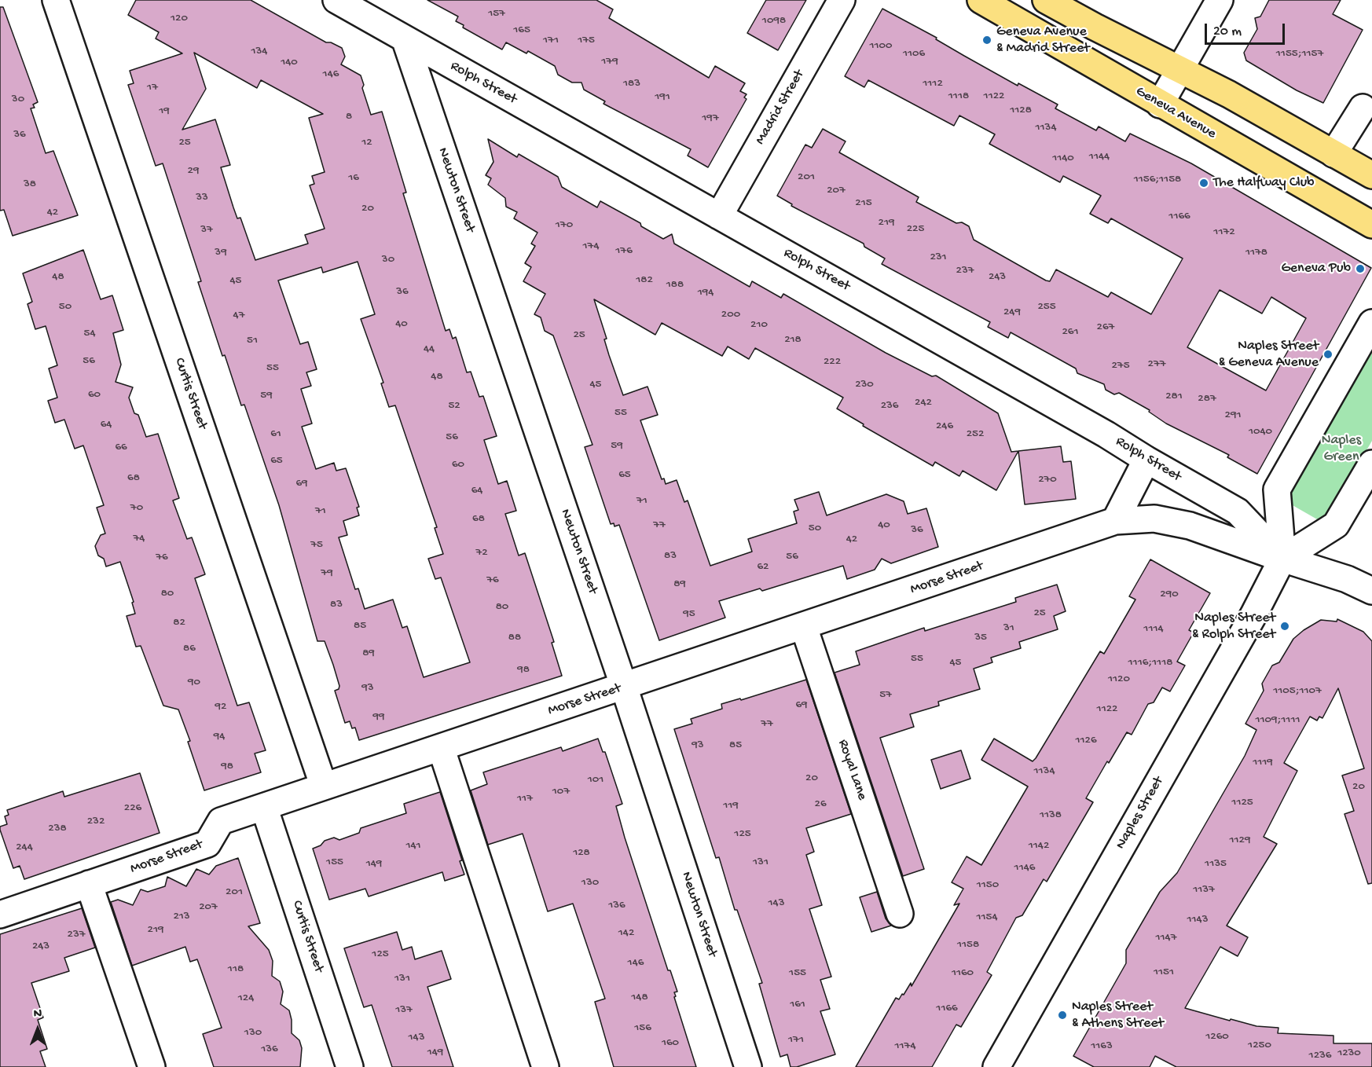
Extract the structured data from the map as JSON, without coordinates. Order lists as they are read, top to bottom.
{
  "streets": {
    "main road": ["Geneva Avenue"],
    "street": [
      "Rolph Street",
      "Madrid Street",
      "Newton Street",
      "Curtis Street",
      "Morse Street",
      "Royal Lane",
      "Naples Street"
    ]
  },
  "crossings": [
    ["Rolph Street", "Madrid Street"],
    ["Rolph Street", "Newton Street"],
    ["Rolph Street", "Morse Street"],
    ["Rolph Street", "Naples Street"],
    ["Newton Street", "Morse Street"],
    ["Curtis Street", "Morse Street"],
    ["Morse Street", "Royal Lane"]
  ],
  "parks": ["Naples Green"],
  "places": [
    "Geneva Avenue & Madrid Street",
    "The Halfway Club",
    "Geneva Pub",
    "Naples Street & Geneva Avenue",
    "Naples Street & Rolph Street",
    "Naples Street & Athens Street"
  ],
  "house_numbers": [
    "157",
    "120",
    "1098",
    "165",
    "171",
    "175",
    "1100",
    "134",
    "1106",
    "1155;1157",
    "179",
    "140",
    "146",
    "183",
    "1112",
    "17",
    "1118",
    "1122",
    "191",
    "30",
    "1128",
    "19",
    "8",
    "197",
    "1134",
    "36",
    "25",
    "12",
    "1144",
    "1140",
    "29",
    "201",
    "16",
    "1156;1158",
    "38",
    "207",
    "33",
    "215",
    "20",
    "42",
    "1166",
    "219",
    "170",
    "225",
    "37",
    "1172",
    "174",
    "176",
    "39",
    "1178",
    "231",
    "30",
    "237",
    "48",
    "243",
    "182",
    "45",
    "188",
    "36",
    "194",
    "50",
    "255",
    "249",
    "200",
    "47",
    "40",
    "210",
    "267",
    "261",
    "54",
    "25",
    "218",
    "51",
    "44",
    "56",
    "222",
    "277",
    "275",
    "55",
    "48",
    "45",
    "230",
    "60",
    "59",
    "281",
    "287",
    "242",
    "52",
    "236",
    "55",
    "291",
    "64",
    "246",
    "1040",
    "61",
    "252",
    "56",
    "59",
    "66",
    "65",
    "60",
    "65",
    "68",
    "270",
    "69",
    "64",
    "71",
    "70",
    "71",
    "68",
    "77",
    "40",
    "50",
    "36",
    "74",
    "42",
    "75",
    "72",
    "83",
    "56",
    "76",
    "62",
    "79",
    "76",
    "89",
    "80",
    "290",
    "83",
    "80",
    "25",
    "95",
    "82",
    "85",
    "31",
    "1114",
    "88",
    "35",
    "86",
    "89",
    "55",
    "45",
    "1116;1118",
    "98",
    "1120",
    "90",
    "93",
    "1105;1107",
    "57",
    "69",
    "92",
    "1122",
    "99",
    "1109;1111",
    "77",
    "94",
    "1126",
    "93",
    "85",
    "1119",
    "98",
    "1134",
    "20",
    "101",
    "20",
    "107",
    "117",
    "1125",
    "26",
    "119",
    "226",
    "1138",
    "232",
    "238",
    "125",
    "1129",
    "141",
    "1142",
    "244",
    "128",
    "155",
    "131",
    "149",
    "1135",
    "1146",
    "130",
    "1150",
    "1137",
    "201",
    "143",
    "136",
    "207",
    "213",
    "1154",
    "1143",
    "219",
    "142",
    "237",
    "1147",
    "1158",
    "243",
    "125",
    "146",
    "118",
    "1151",
    "155",
    "1160",
    "131",
    "148",
    "124",
    "161",
    "1166",
    "137",
    "156",
    "130",
    "1260",
    "143",
    "171",
    "160",
    "1250",
    "1174",
    "1163",
    "136",
    "149",
    "1230",
    "1236"
  ],
  "scale_bar": "20 m",
  "north": "top"
}
